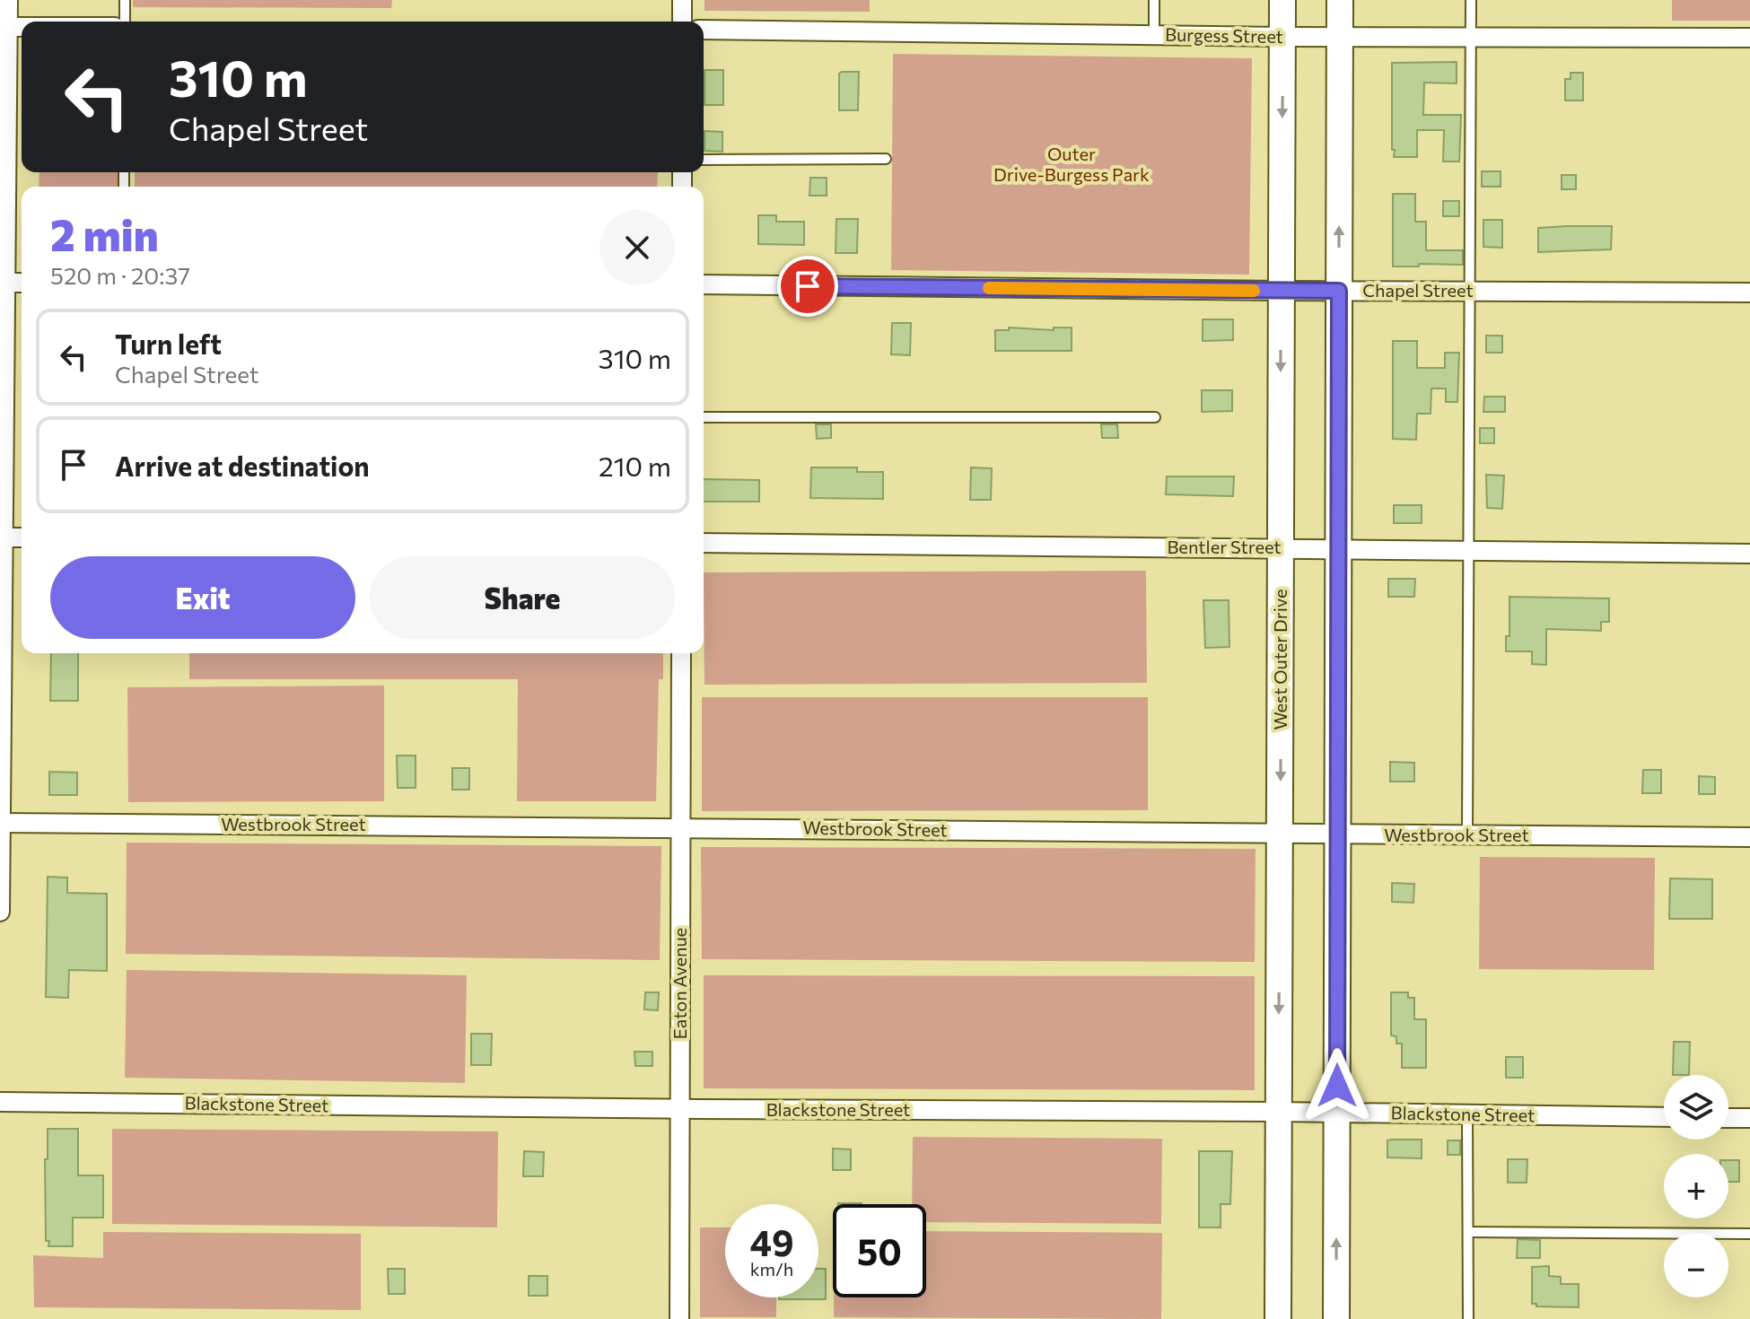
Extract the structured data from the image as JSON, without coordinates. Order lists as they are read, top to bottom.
{
  "streets": {
    "main road": ["West Outer Drive"],
    "street": [
      "Burgess Street",
      "Chapel Street",
      "Bentler Street",
      "Westbrook Street",
      "Eaton Avenue",
      "Blackstone Street"
    ]
  },
  "crossings": [
    ["Burgess Street", "West Outer Drive"],
    ["Chapel Street", "West Outer Drive"],
    ["Bentler Street", "West Outer Drive"],
    ["West Outer Drive", "Westbrook Street"],
    ["West Outer Drive", "Blackstone Street"],
    ["Westbrook Street", "Eaton Avenue"],
    ["Eaton Avenue", "Blackstone Street"]
  ],
  "parks": ["Outer Drive-Burgess Park"],
  "page": {
    "turn": ["310 m", "Chapel Street"],
    "heading": ["2 min", "520 m · 20:37"],
    "list": [
      {
        "name": "Turn left",
        "note": "Chapel Street",
        "value": "310 m"
      },
      {
        "name": "Arrive at destination",
        "value": "210 m"
      }
    ],
    "buttons": ["Exit", "Share"],
    "map_buttons": ["+", "−"],
    "speed": "49 km/h",
    "limit": "50"
  }
}
